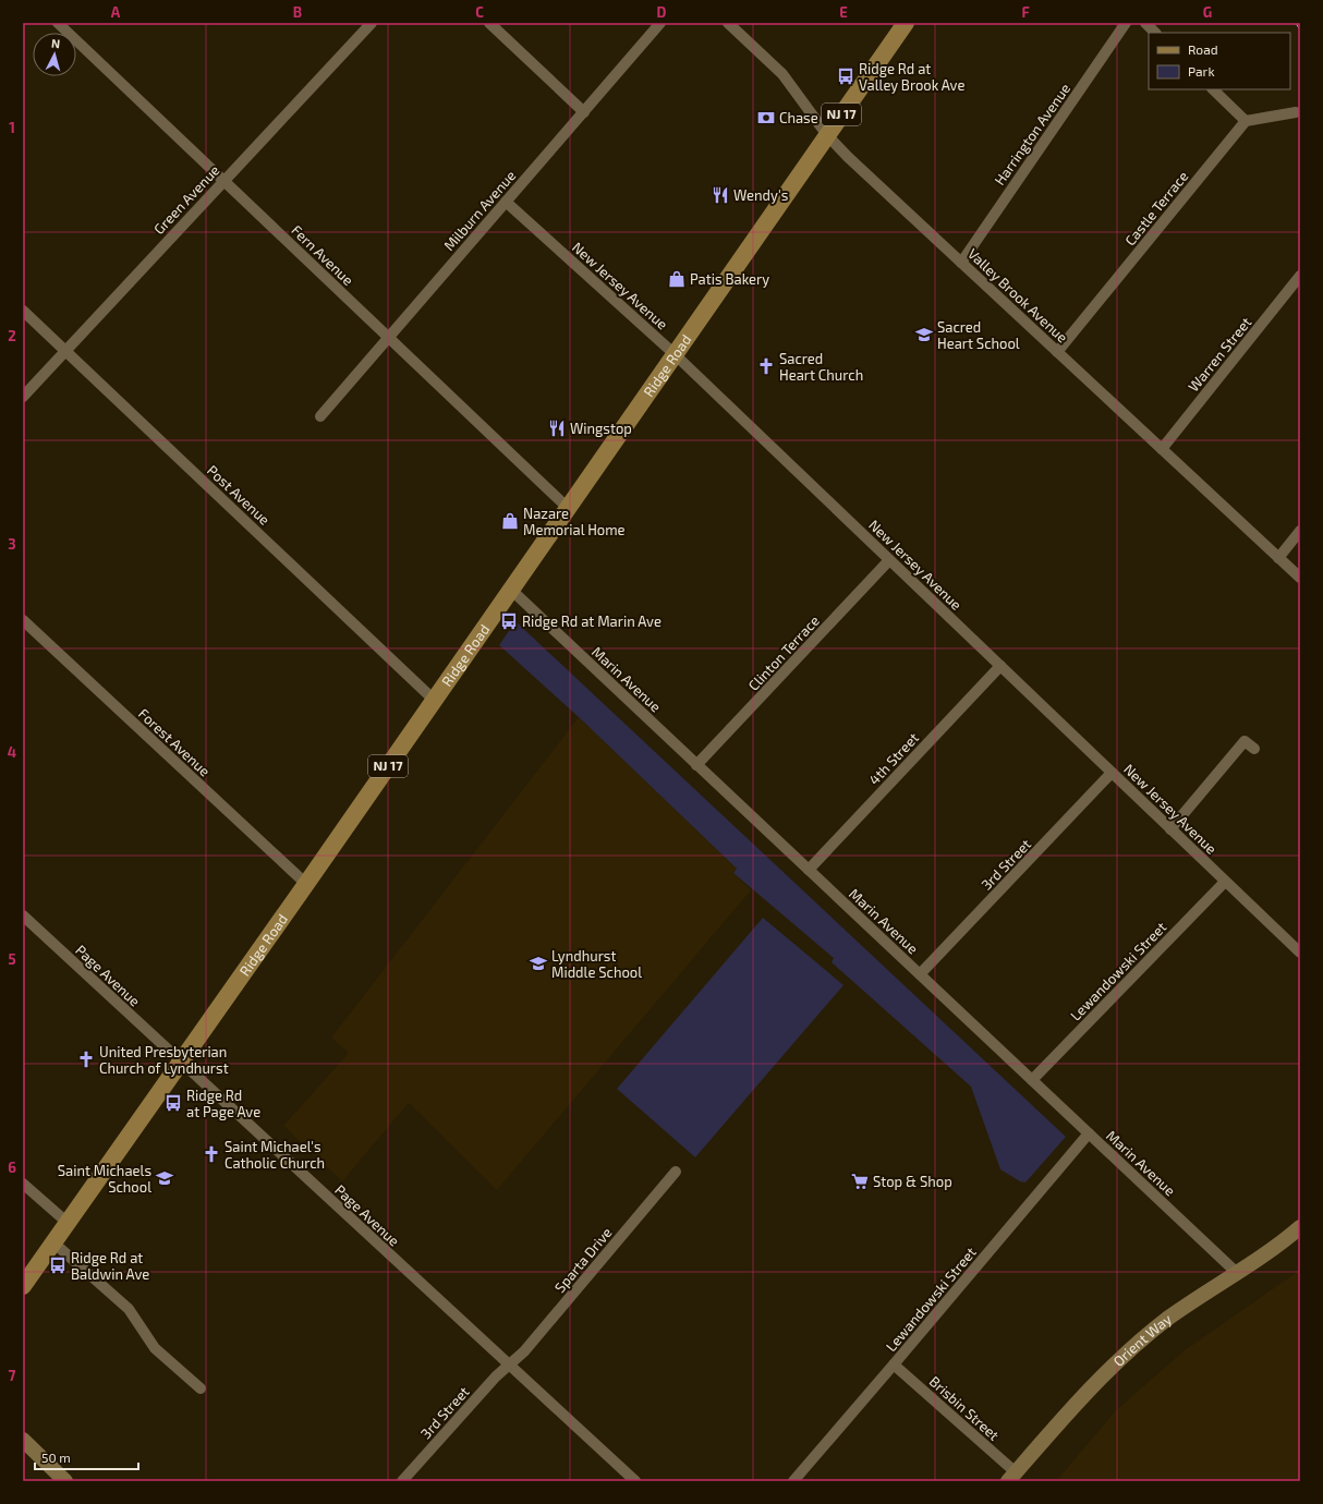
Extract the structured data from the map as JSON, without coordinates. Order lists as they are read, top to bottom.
{
  "streets": {
    "main road": ["NJ 17", "Ridge Road"],
    "street": [
      "Harrington Avenue",
      "Green Avenue",
      "Castle Terrace",
      "Milburn Avenue",
      "Fern Avenue",
      "New Jersey Avenue",
      "Valley Brook Avenue",
      "Warren Street",
      "Post Avenue",
      "Clinton Terrace",
      "Marin Avenue",
      "Forest Avenue",
      "4th Street",
      "3rd Street",
      "Lewandowski Street",
      "Page Avenue",
      "Sparta Drive",
      "Orient Way",
      "Brisbin Street"
    ]
  },
  "crossings": [
    ["Harrington Avenue", "Valley Brook Avenue"],
    ["Green Avenue", "Fern Avenue"],
    ["Green Avenue", "Post Avenue"],
    ["Castle Terrace", "Valley Brook Avenue"],
    ["Milburn Avenue", "Fern Avenue"],
    ["Milburn Avenue", "New Jersey Avenue"],
    ["Fern Avenue", "Ridge Road"],
    ["New Jersey Avenue", "Ridge Road"],
    ["New Jersey Avenue", "Clinton Terrace"],
    ["New Jersey Avenue", "4th Street"],
    ["New Jersey Avenue", "3rd Street"],
    ["New Jersey Avenue", "Lewandowski Street"],
    ["Valley Brook Avenue", "Warren Street"],
    ["Valley Brook Avenue", "Ridge Road"],
    ["Ridge Road", "Post Avenue"],
    ["Ridge Road", "Marin Avenue"],
    ["Ridge Road", "Forest Avenue"],
    ["Ridge Road", "Page Avenue"],
    ["Clinton Terrace", "Marin Avenue"],
    ["Marin Avenue", "4th Street"],
    ["Marin Avenue", "3rd Street"],
    ["Marin Avenue", "Lewandowski Street"],
    ["Marin Avenue", "Orient Way"],
    ["3rd Street", "Page Avenue"],
    ["3rd Street", "Sparta Drive"],
    ["Lewandowski Street", "Brisbin Street"],
    ["Page Avenue", "Sparta Drive"],
    ["Orient Way", "Brisbin Street"]
  ],
  "places": {
    "bus stop": [
      "Ridge Rd at Valley Brook Ave",
      "Ridge Rd at Marin Ave",
      "Ridge Rd at Page Ave",
      "Ridge Rd at Baldwin Ave"
    ],
    "bank": ["Chase"],
    "restaurant": ["Wendy's", "Wingstop"],
    "shop": ["Patis Bakery", "Nazare Memorial Home"],
    "school or university": ["Sacred Heart School", "Lyndhurst Middle School", "Saint Michaels School"],
    "church": ["Sacred Heart Church", "United Presbyterian Church of Lyndhurst", "Saint Michael's Catholic Church"],
    "supermarket": ["Stop & Shop"]
  },
  "legend": ["Road", "Park"],
  "scale_bar": "50 m",
  "north": "top",
  "grid": {
    "columns": [
      "A",
      "B",
      "C",
      "D",
      "E",
      "F",
      "G"
    ],
    "rows": [
      "1",
      "2",
      "3",
      "4",
      "5",
      "6",
      "7"
    ]
  }
}
